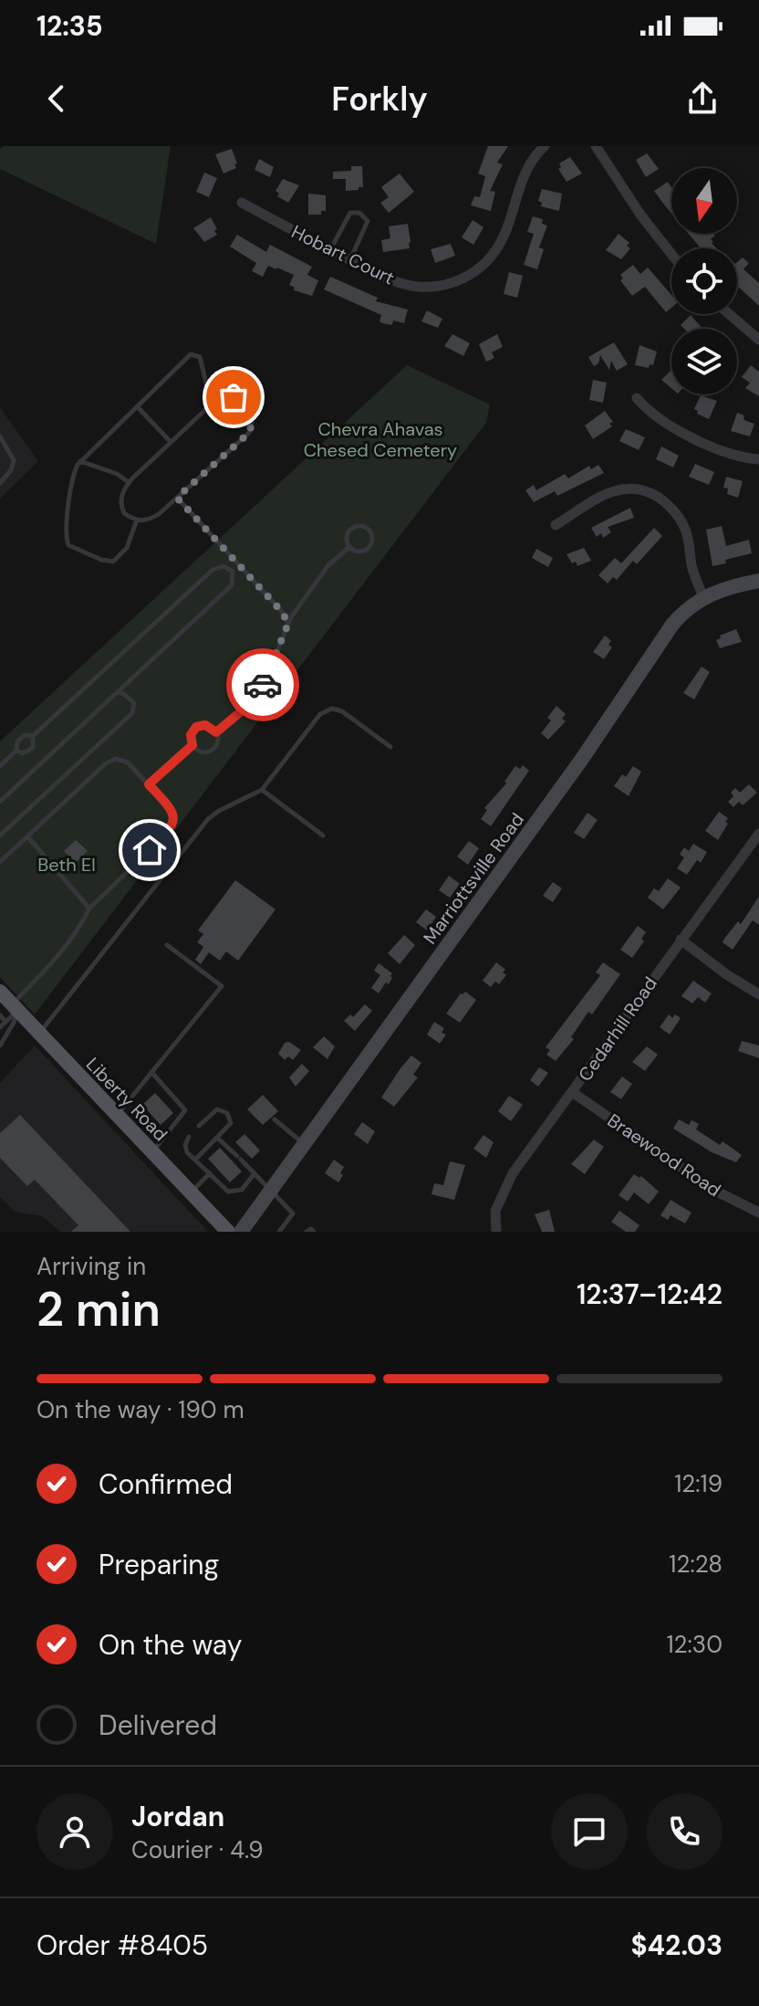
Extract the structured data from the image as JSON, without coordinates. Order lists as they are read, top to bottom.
{
  "streets": {
    "main road": ["Marriottsville Road", "Liberty Road"],
    "street": ["Hobart Court", "Cedarhill Road", "Braewood Road"]
  },
  "crossings": [
    ["Cedarhill Road", "Braewood Road"]
  ],
  "parks": ["Chevra Ahavas Chesed Cemetery", "Beth El"],
  "north": "bottom",
  "page": {
    "status": "12:35",
    "header": "Forkly",
    "heading": ["2 min", "Arriving in", "12:37–12:42"],
    "panel": [
      "Jordan",
      "Courier · 4.9",
      "Order #8405",
      "$42.03"
    ],
    "bar": "On the way · 190 m",
    "list": [
      ["Confirmed", "12:19"],
      ["Preparing", "12:28"],
      ["On the way", "12:30"],
      "Delivered"
    ]
  }
}
